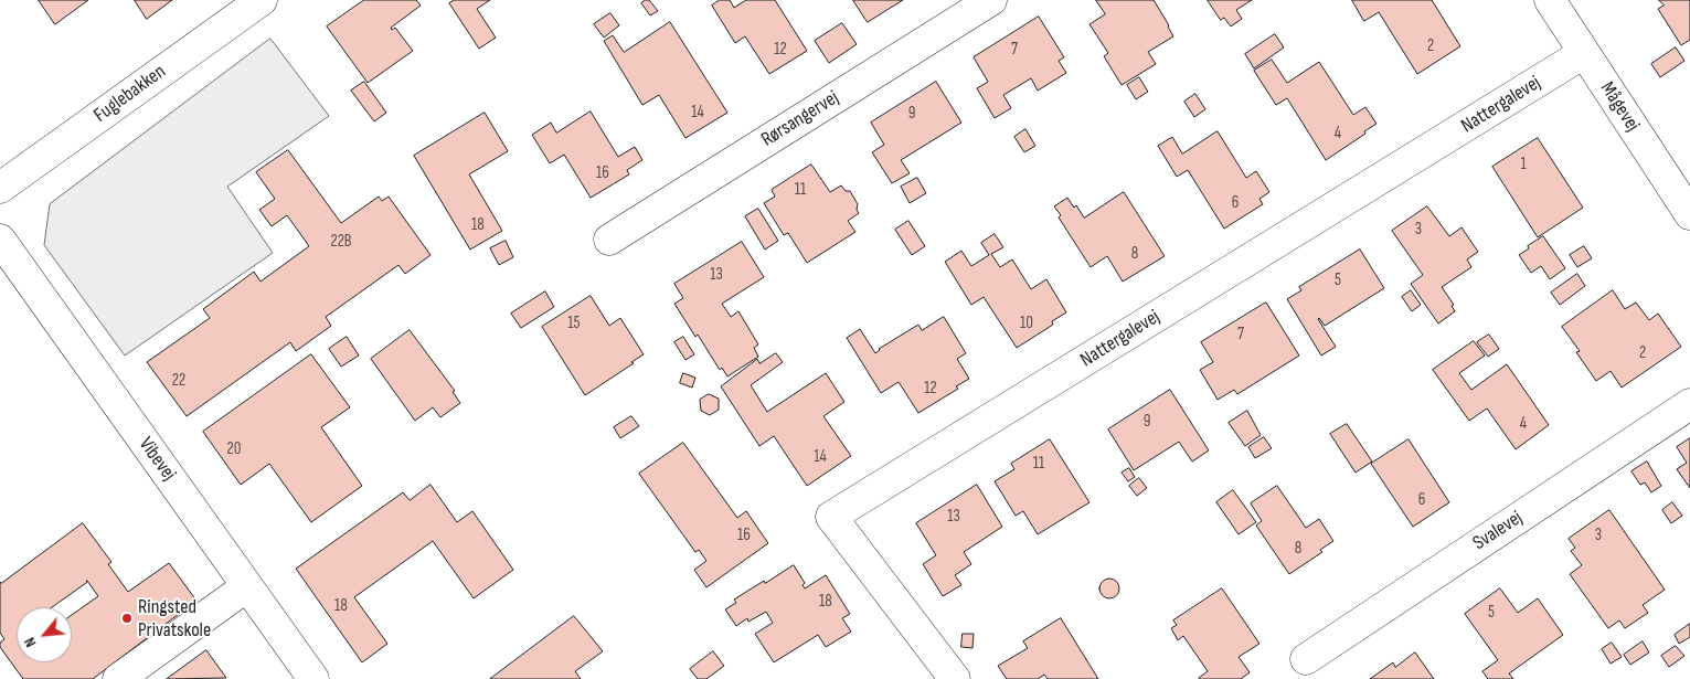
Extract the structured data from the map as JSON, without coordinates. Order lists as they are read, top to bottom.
{
  "streets": {
    "street": [
      "Fuglebakken",
      "Nattergalevej",
      "Mågevej",
      "Rørsangervej",
      "Vibevej",
      "Svalevej"
    ]
  },
  "crossings": [
    ["Nattergalevej", "Mågevej"]
  ],
  "places": ["Ringsted Privatskole"],
  "house_numbers": [
    "2",
    "12",
    "7",
    "14",
    "9",
    "4",
    "1",
    "16",
    "11",
    "6",
    "18",
    "3",
    "22B",
    "8",
    "13",
    "5",
    "15",
    "10",
    "7",
    "2",
    "22",
    "12",
    "9",
    "4",
    "20",
    "14",
    "11",
    "6",
    "13",
    "16",
    "3",
    "8",
    "18",
    "18",
    "5"
  ],
  "north": "bottom left"
}
